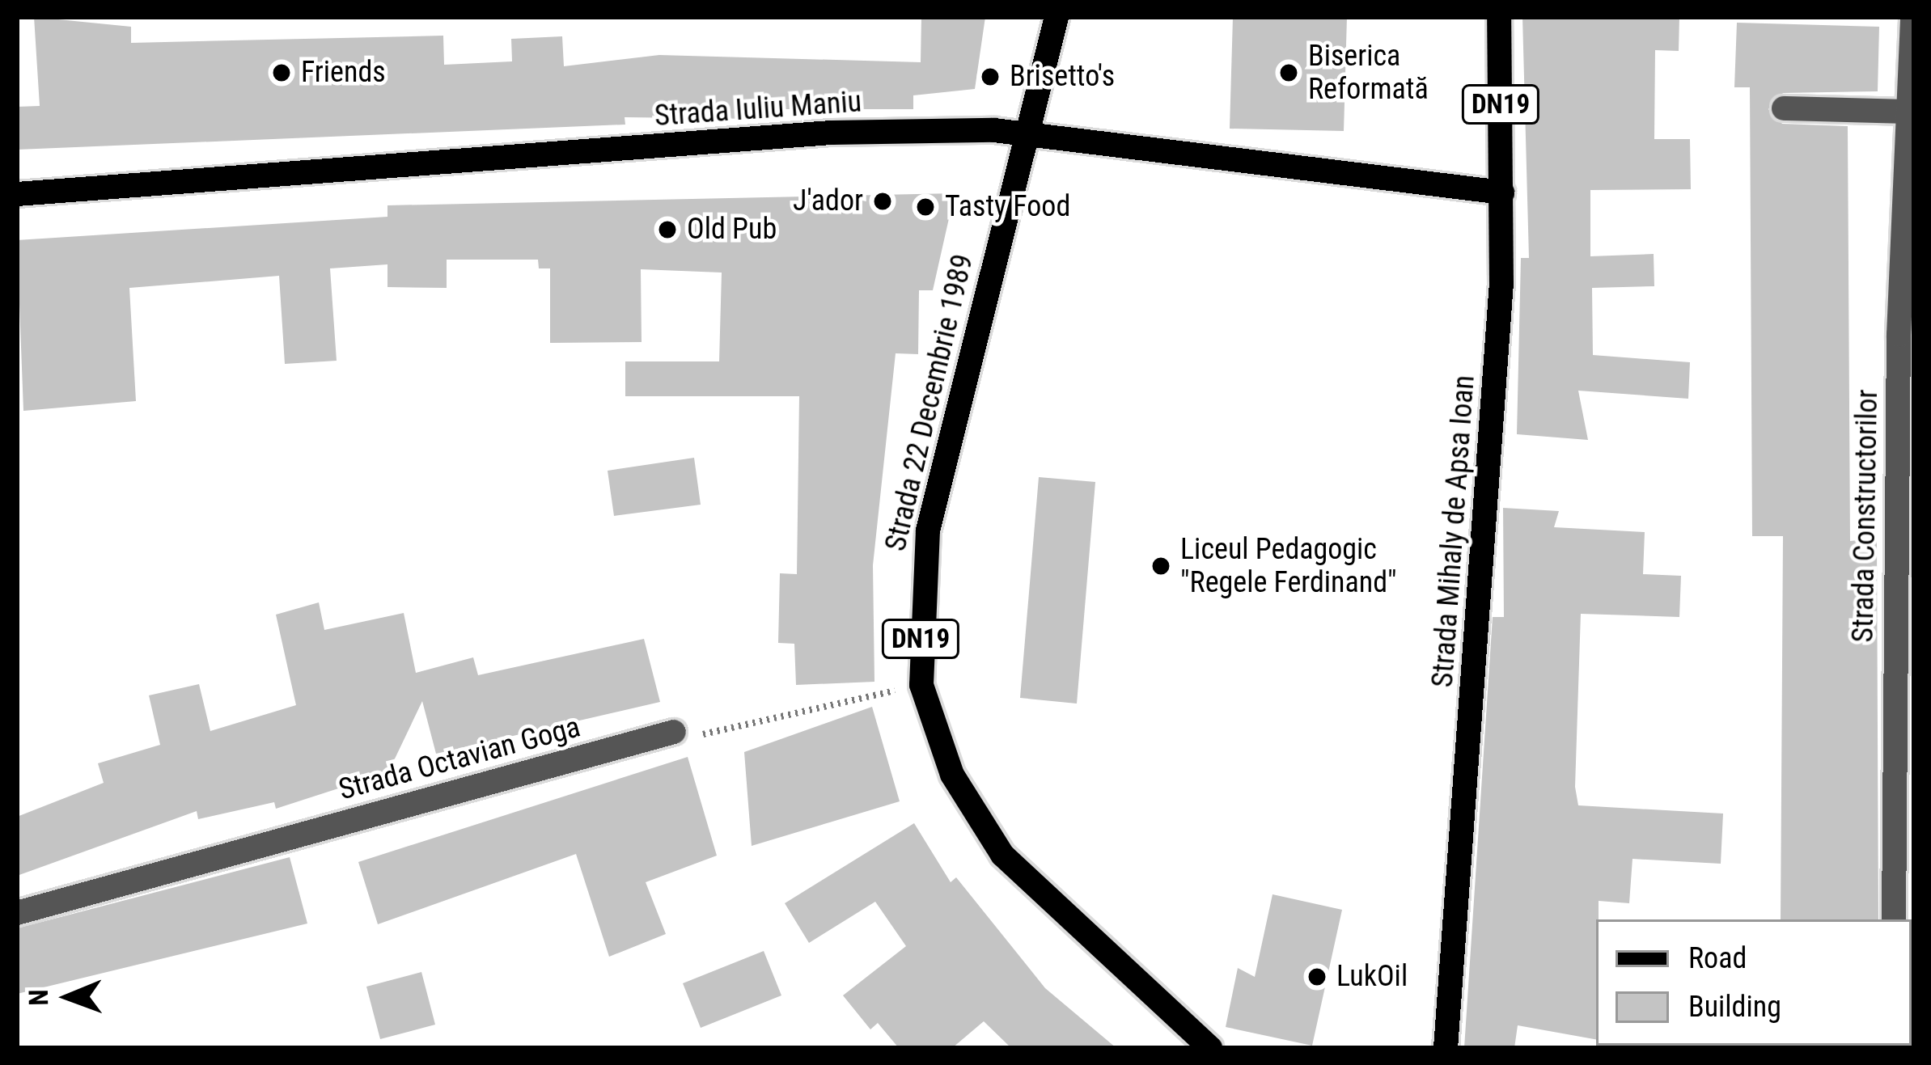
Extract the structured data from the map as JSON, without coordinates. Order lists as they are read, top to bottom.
{
  "streets": {
    "main road": [
      "DN19",
      "Strada Iuliu Maniu",
      "Strada 22 Decembrie 1989",
      "Strada Mihaly de Apsa Ioan"
    ],
    "street": ["Strada Constructorilor", "Strada Octavian Goga"]
  },
  "crossings": [
    ["Strada Iuliu Maniu", "Strada 22 Decembrie 1989"],
    ["Strada Iuliu Maniu", "Strada Mihaly de Apsa Ioan"]
  ],
  "places": [
    "Friends",
    "Biserica Reformată",
    "Brisetto's",
    "J'ador",
    "Tasty Food",
    "Old Pub",
    "Liceul Pedagogic \"Regele Ferdinand\"",
    "LukOil"
  ],
  "legend": ["Road", "Building"],
  "north": "left"
}
